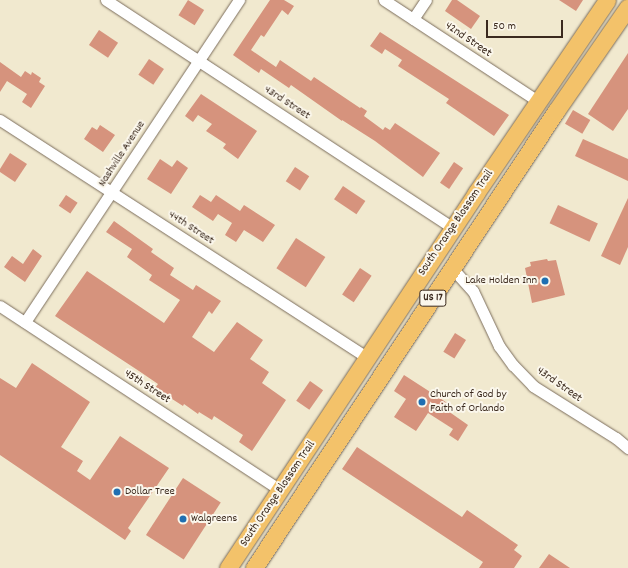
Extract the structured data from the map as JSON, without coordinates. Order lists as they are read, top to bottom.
{
  "streets": {
    "main road": ["South Orange Blossom Trail", "US 17"],
    "street": [
      "42nd Street",
      "43rd Street",
      "Nashville Avenue",
      "44th Street",
      "45th Street"
    ]
  },
  "crossings": [
    ["42nd Street", "South Orange Blossom Trail"],
    ["43rd Street", "Nashville Avenue"],
    ["43rd Street", "South Orange Blossom Trail"],
    ["Nashville Avenue", "44th Street"],
    ["Nashville Avenue", "45th Street"],
    ["South Orange Blossom Trail", "44th Street"],
    ["South Orange Blossom Trail", "45th Street"]
  ],
  "places": [
    "Lake Holden Inn",
    "Church of God by Faith of Orlando",
    "Dollar Tree",
    "Walgreens"
  ],
  "scale_bar": "50 m"
}
